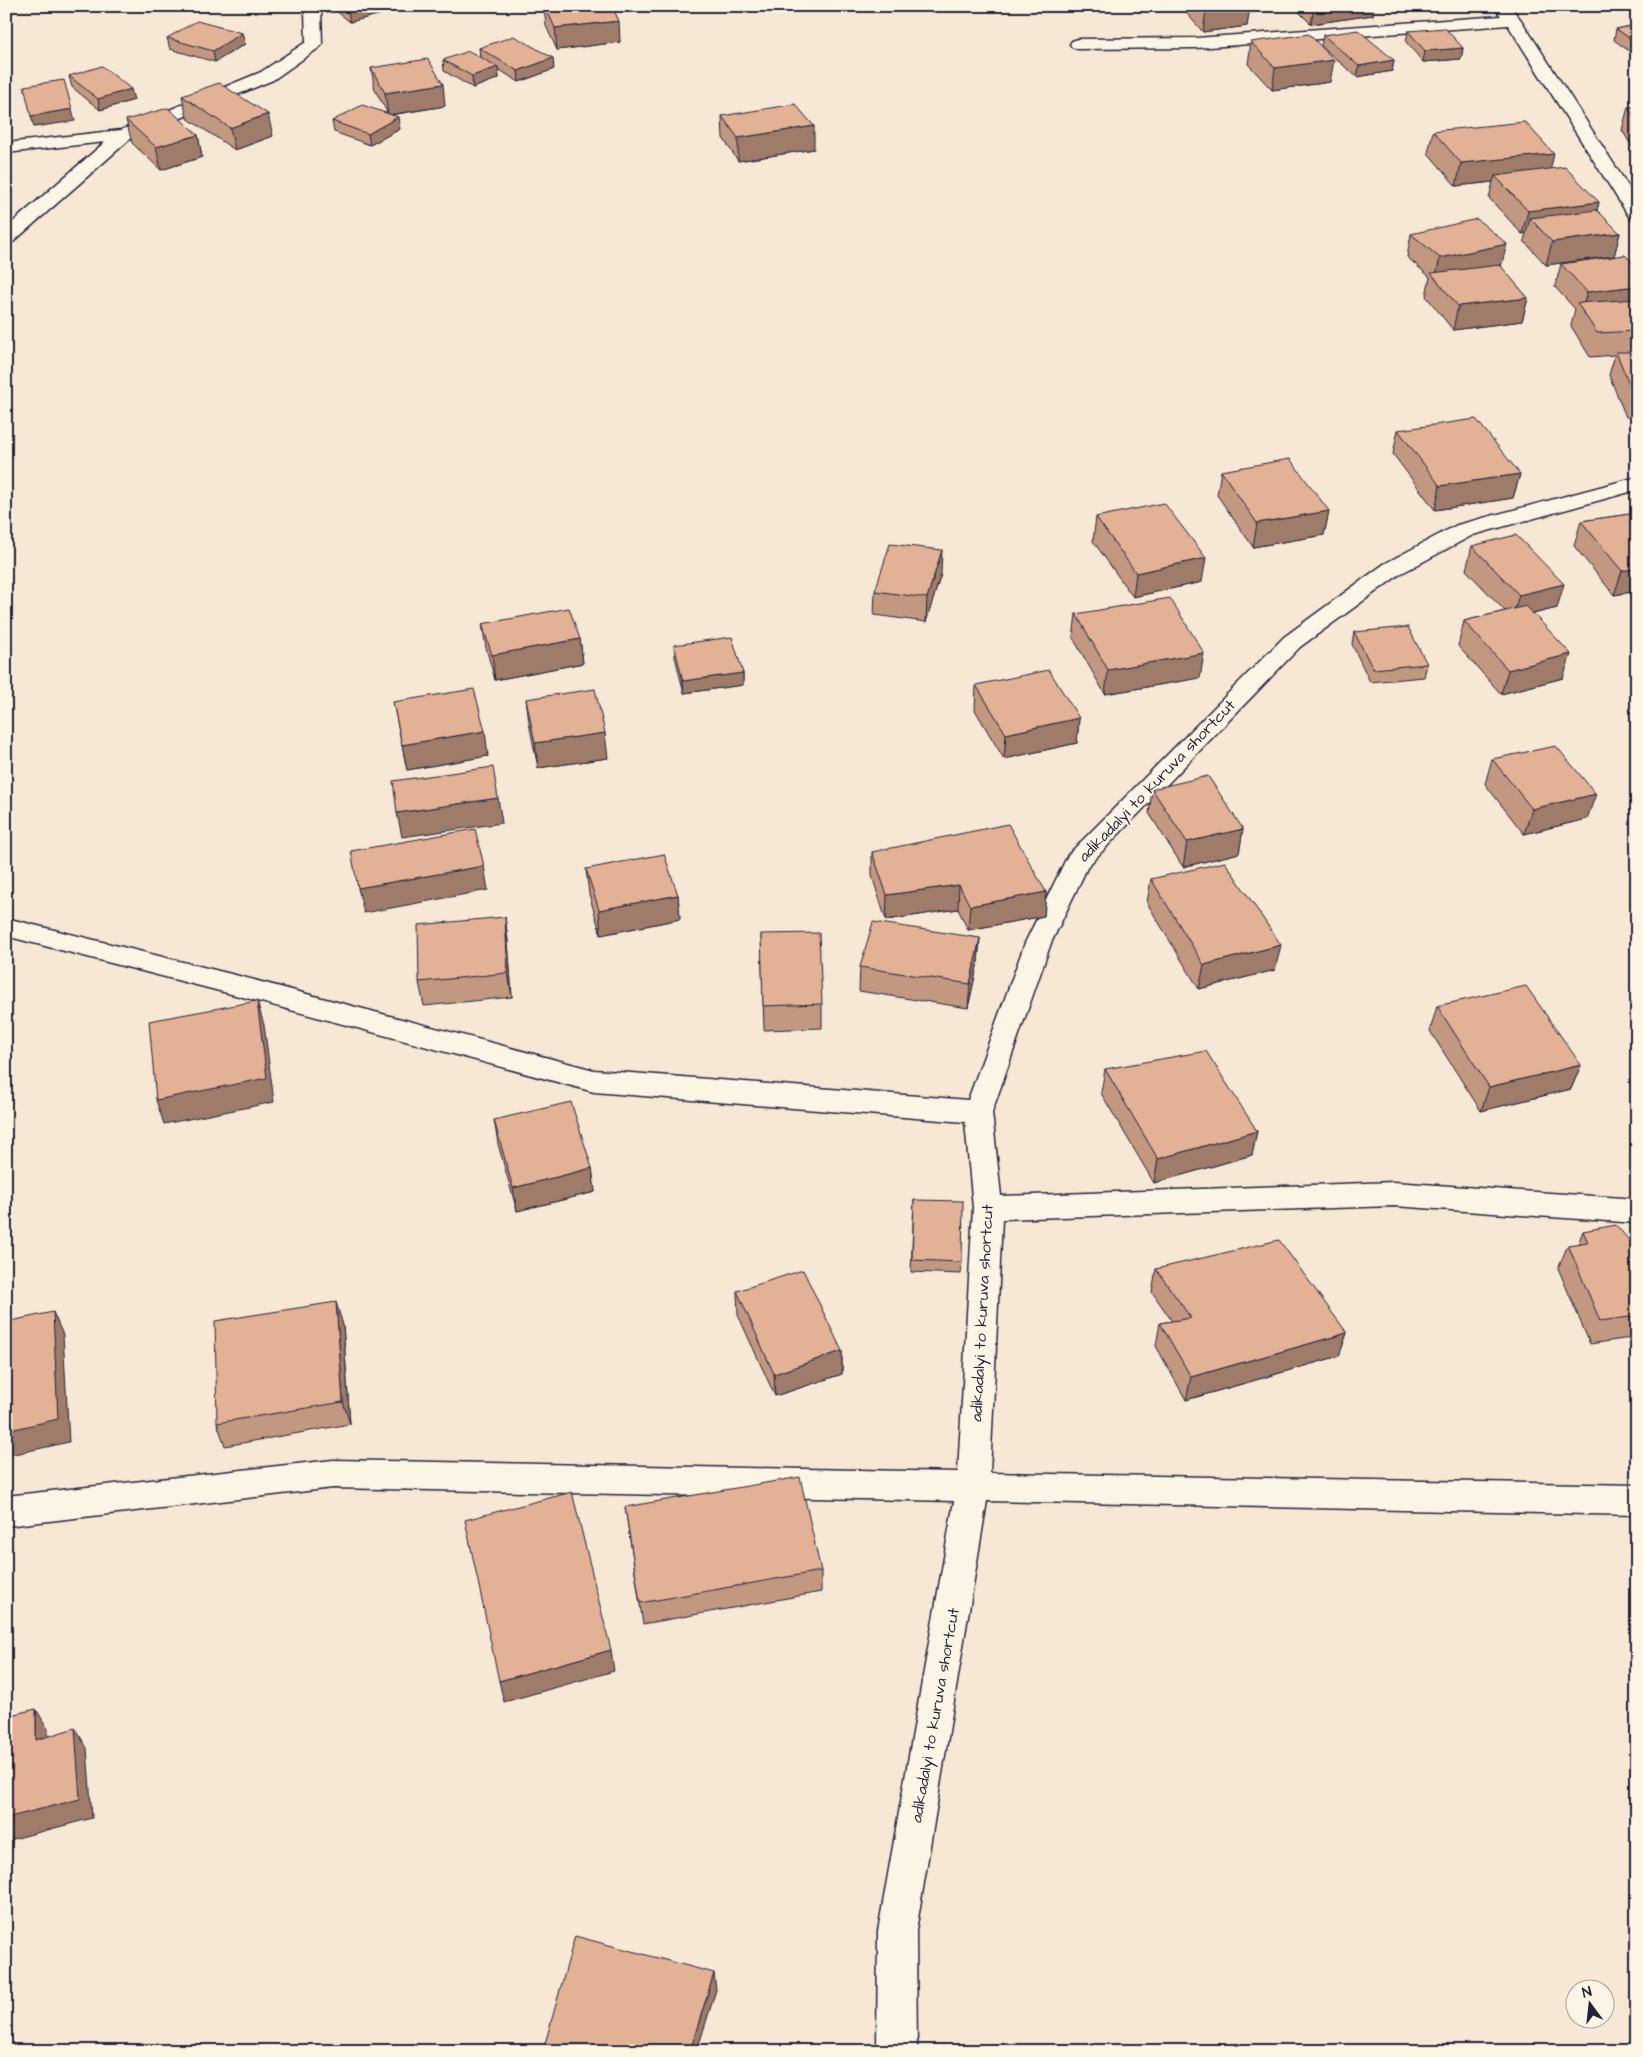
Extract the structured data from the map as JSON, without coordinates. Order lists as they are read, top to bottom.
{
  "streets": {
    "street": ["adikadalyi to kuruva shortcut"]
  },
  "north": "top"
}
